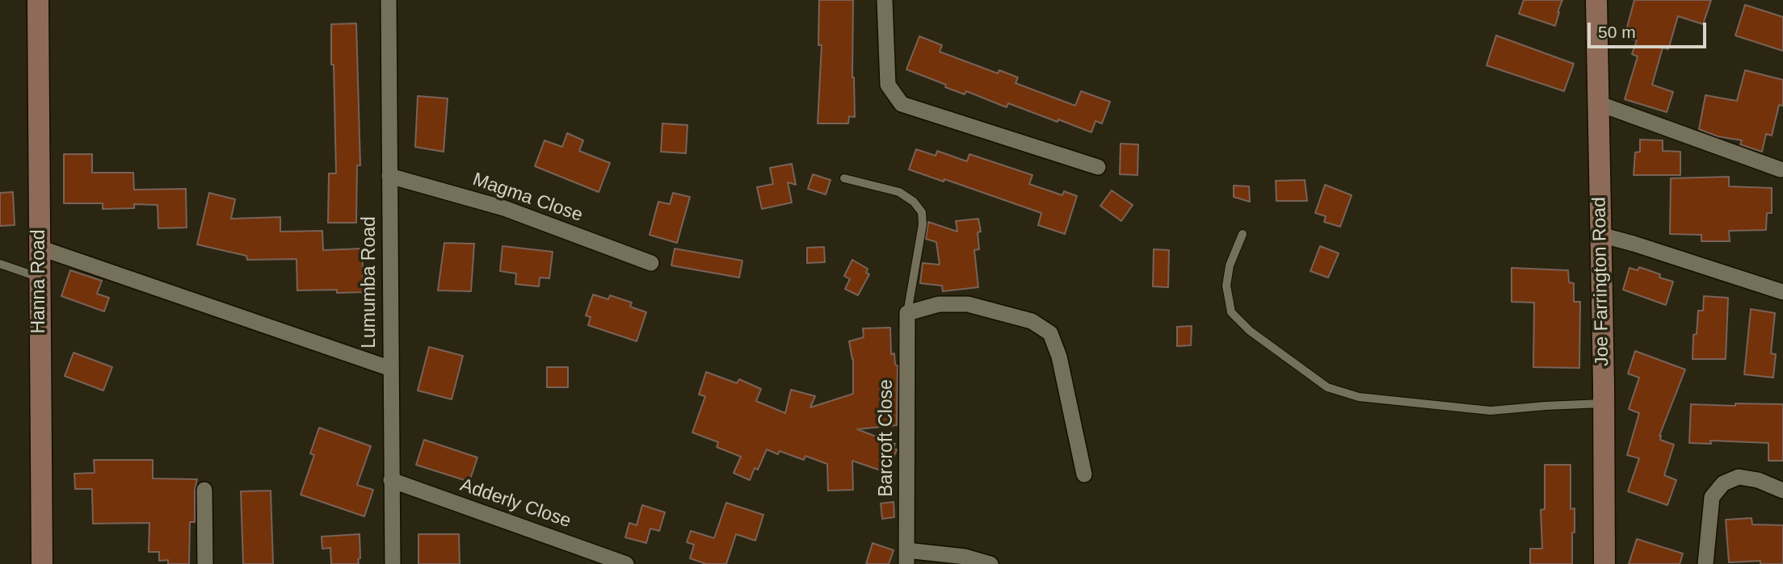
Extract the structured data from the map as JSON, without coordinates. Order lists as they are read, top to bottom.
{
  "streets": {
    "main road": ["Hanna Road", "Joe Farrington Road"],
    "street": [
      "Magma Close",
      "Lumumba Road",
      "Barcroft Close",
      "Adderly Close"
    ]
  },
  "crossings": [
    ["Magma Close", "Lumumba Road"],
    ["Lumumba Road", "Adderly Close"]
  ],
  "scale_bar": "50 m"
}
